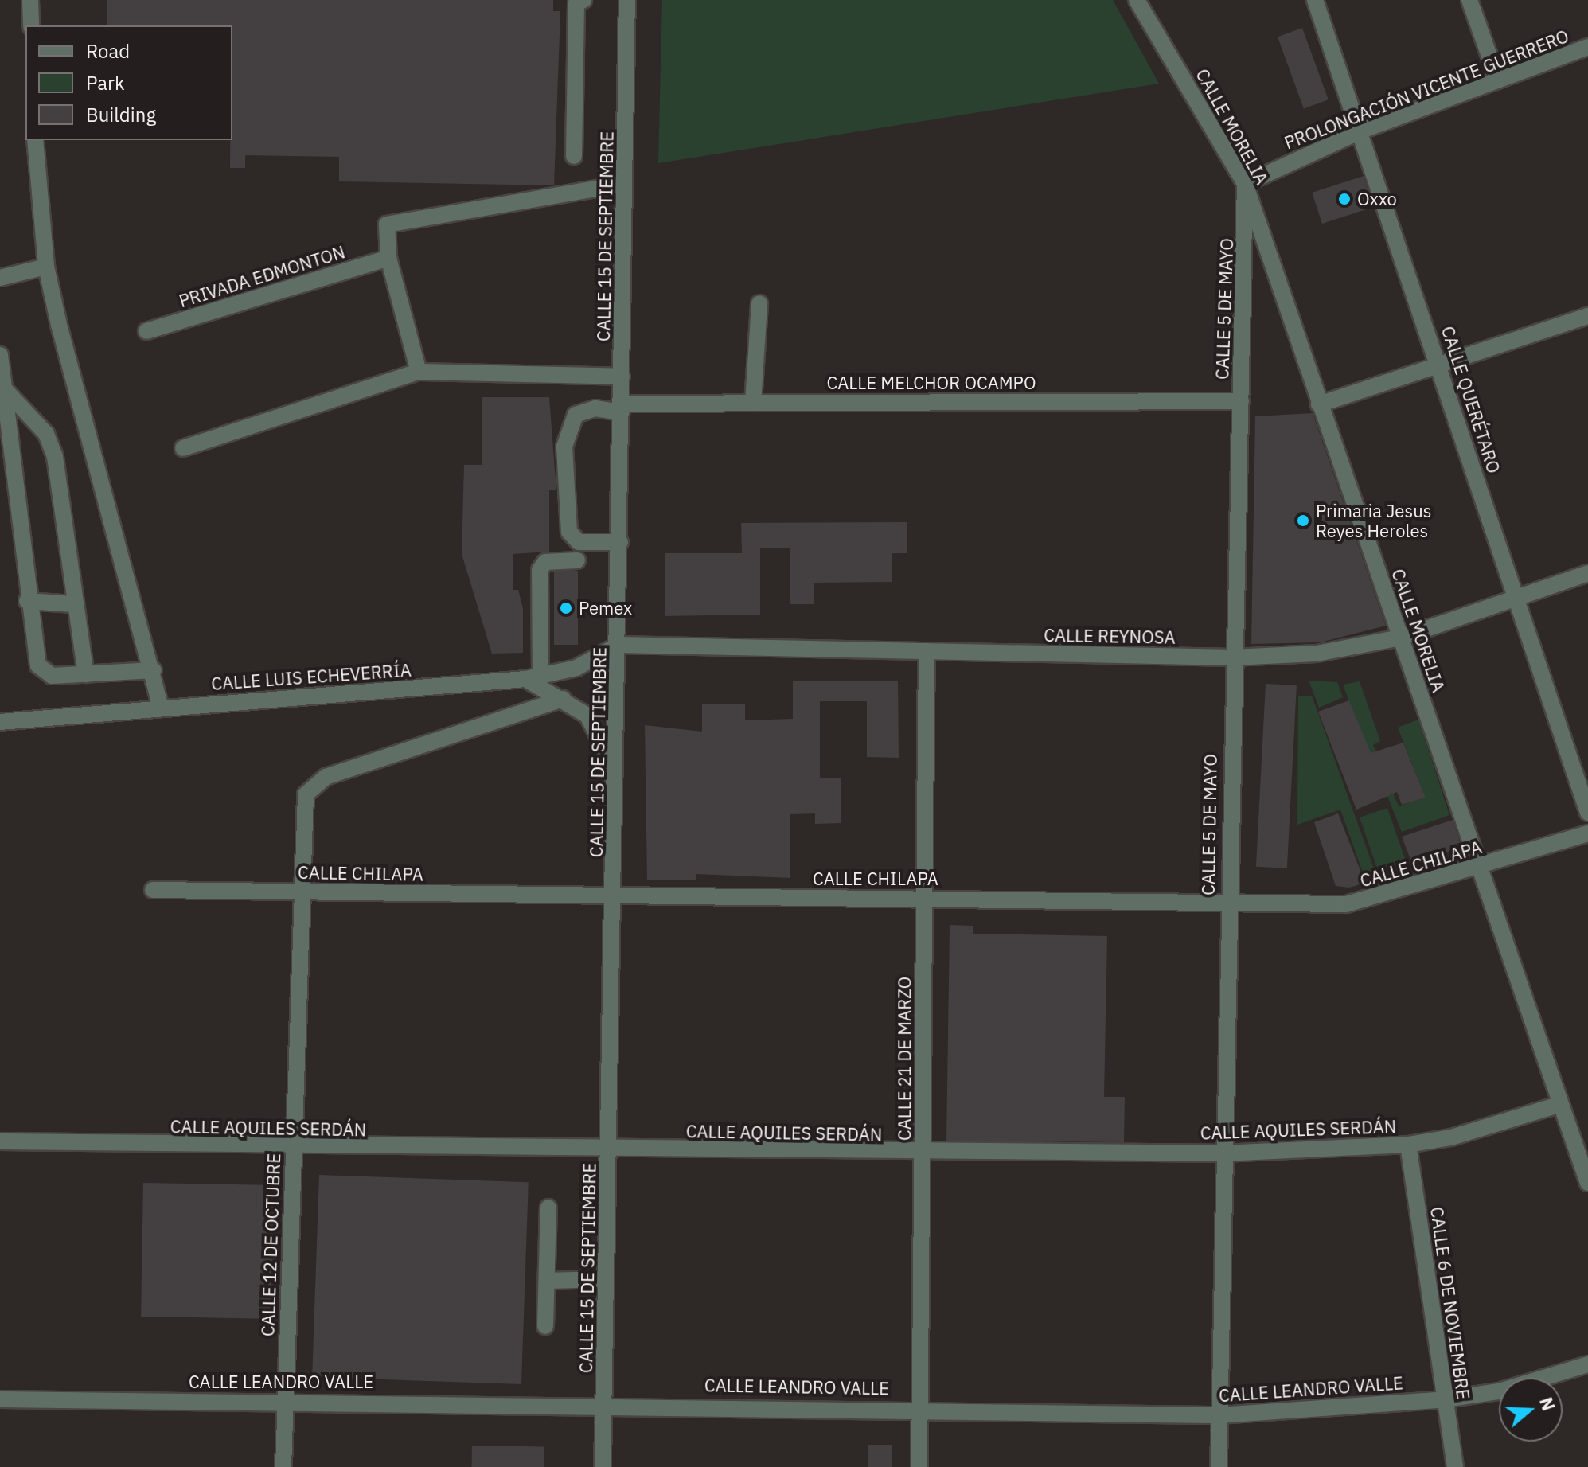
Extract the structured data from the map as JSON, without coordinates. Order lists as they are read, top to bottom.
{
  "streets": {
    "street": [
      "PROLONGACIÓN VICENTE GUERRERO",
      "CALLE MORELIA",
      "CALLE 15 DE SEPTIEMBRE",
      "PRIVADA EDMONTON",
      "CALLE 5 DE MAYO",
      "CALLE MELCHOR OCAMPO",
      "CALLE QUERÉTARO",
      "CALLE REYNOSA",
      "CALLE LUIS ECHEVERRÍA",
      "CALLE CHILAPA",
      "CALLE 21 DE MARZO",
      "CALLE AQUILES SERDÁN",
      "CALLE 12 DE OCTUBRE",
      "CALLE 6 DE NOVIEMBRE",
      "CALLE LEANDRO VALLE"
    ]
  },
  "crossings": [
    ["PROLONGACIÓN VICENTE GUERRERO", "CALLE MORELIA"],
    ["PROLONGACIÓN VICENTE GUERRERO", "CALLE 5 DE MAYO"],
    ["PROLONGACIÓN VICENTE GUERRERO", "CALLE QUERÉTARO"],
    ["CALLE MORELIA", "CALLE 5 DE MAYO"],
    ["CALLE MORELIA", "CALLE REYNOSA"],
    ["CALLE MORELIA", "CALLE CHILAPA"],
    ["CALLE MORELIA", "CALLE AQUILES SERDÁN"],
    ["CALLE 15 DE SEPTIEMBRE", "CALLE MELCHOR OCAMPO"],
    ["CALLE 15 DE SEPTIEMBRE", "CALLE REYNOSA"],
    ["CALLE 15 DE SEPTIEMBRE", "CALLE LUIS ECHEVERRÍA"],
    ["CALLE 15 DE SEPTIEMBRE", "CALLE CHILAPA"],
    ["CALLE 15 DE SEPTIEMBRE", "CALLE AQUILES SERDÁN"],
    ["CALLE 15 DE SEPTIEMBRE", "CALLE LEANDRO VALLE"],
    ["CALLE 5 DE MAYO", "CALLE MELCHOR OCAMPO"],
    ["CALLE 5 DE MAYO", "CALLE REYNOSA"],
    ["CALLE 5 DE MAYO", "CALLE CHILAPA"],
    ["CALLE 5 DE MAYO", "CALLE AQUILES SERDÁN"],
    ["CALLE 5 DE MAYO", "CALLE LEANDRO VALLE"],
    ["CALLE QUERÉTARO", "CALLE REYNOSA"],
    ["CALLE REYNOSA", "CALLE LUIS ECHEVERRÍA"],
    ["CALLE REYNOSA", "CALLE 21 DE MARZO"],
    ["CALLE CHILAPA", "CALLE 21 DE MARZO"],
    ["CALLE CHILAPA", "CALLE 12 DE OCTUBRE"],
    ["CALLE 21 DE MARZO", "CALLE AQUILES SERDÁN"],
    ["CALLE 21 DE MARZO", "CALLE LEANDRO VALLE"],
    ["CALLE AQUILES SERDÁN", "CALLE 12 DE OCTUBRE"],
    ["CALLE AQUILES SERDÁN", "CALLE 6 DE NOVIEMBRE"],
    ["CALLE 12 DE OCTUBRE", "CALLE LEANDRO VALLE"],
    ["CALLE 6 DE NOVIEMBRE", "CALLE LEANDRO VALLE"]
  ],
  "places": ["Oxxo", "Primaria Jesus Reyes Heroles", "Pemex"],
  "legend": ["Road", "Park", "Building"],
  "north": "right"
}
